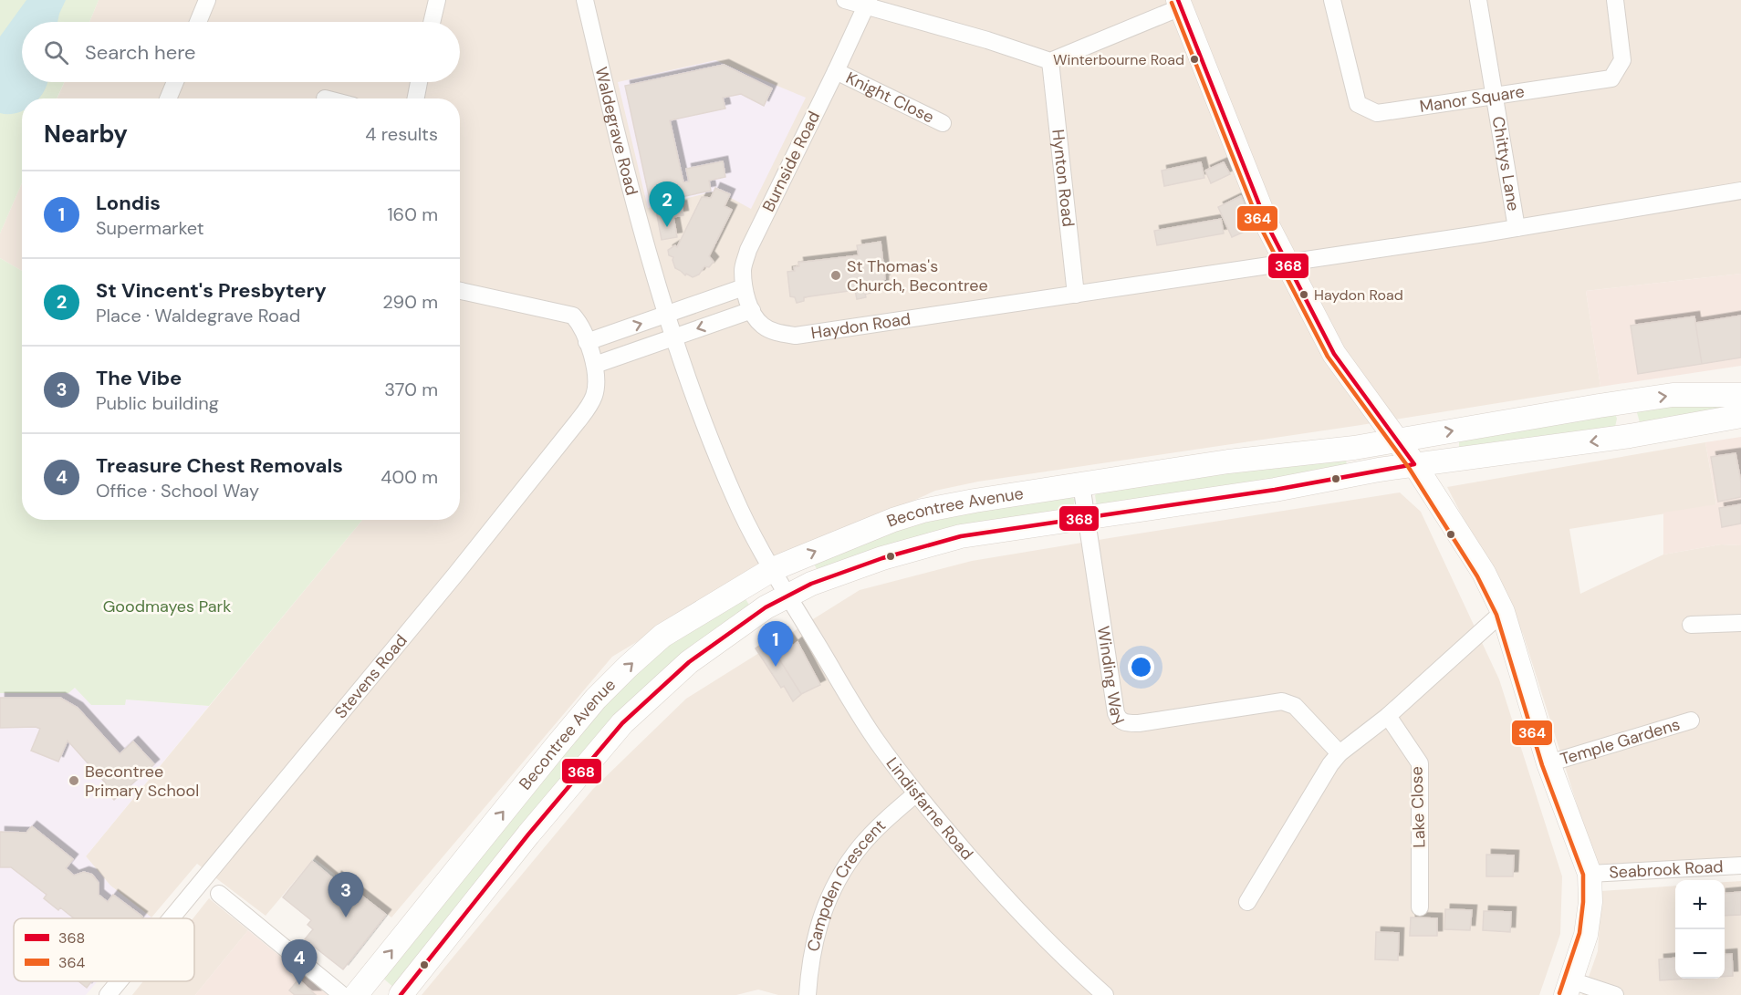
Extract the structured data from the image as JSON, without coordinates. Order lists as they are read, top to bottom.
{
  "streets": {
    "street": [
      "Knight Close",
      "Manor Square",
      "Waldegrave Road",
      "Burnside Road",
      "Chittys Lane",
      "Hynton Road",
      "Haydon Road",
      "Becontree Avenue",
      "Winding Way",
      "Stevens Road",
      "Temple Gardens",
      "Lake Close",
      "Lindisfarne Road",
      "Seabrook Road",
      "Campden Crescent"
    ]
  },
  "crossings": [
    ["Knight Close", "Burnside Road"],
    ["Manor Square", "Chittys Lane"],
    ["Waldegrave Road", "Becontree Avenue"],
    ["Waldegrave Road", "Lindisfarne Road"],
    ["Burnside Road", "Haydon Road"],
    ["Chittys Lane", "Haydon Road"],
    ["Hynton Road", "Haydon Road"],
    ["Becontree Avenue", "Winding Way"],
    ["Becontree Avenue", "Lindisfarne Road"],
    ["Lindisfarne Road", "Campden Crescent"]
  ],
  "parks": ["Goodmayes Park"],
  "places": [
    "Winterbourne Road",
    "St Thomas's Church, Becontree",
    "Haydon Road",
    "Becontree Primary School"
  ],
  "lines": ["transit line 368", "transit line 364"],
  "legend": ["368", "364"],
  "page": {
    "search": "Search here",
    "heading": ["Nearby", "4 results"],
    "list": [
      {
        "mark": "1",
        "name": "Londis",
        "note": "Supermarket",
        "value": "160 m"
      },
      {
        "mark": "2",
        "name": "St Vincent's Presbytery",
        "note": "Place · Waldegrave Road",
        "value": "290 m"
      },
      {
        "mark": "3",
        "name": "The Vibe",
        "note": "Public building",
        "value": "370 m"
      },
      {
        "mark": "4",
        "name": "Treasure Chest Removals",
        "note": "Office · School Way",
        "value": "400 m"
      }
    ],
    "pins": [
      "2",
      "1",
      "3",
      "4"
    ],
    "map_buttons": ["+", "−"]
  }
}
